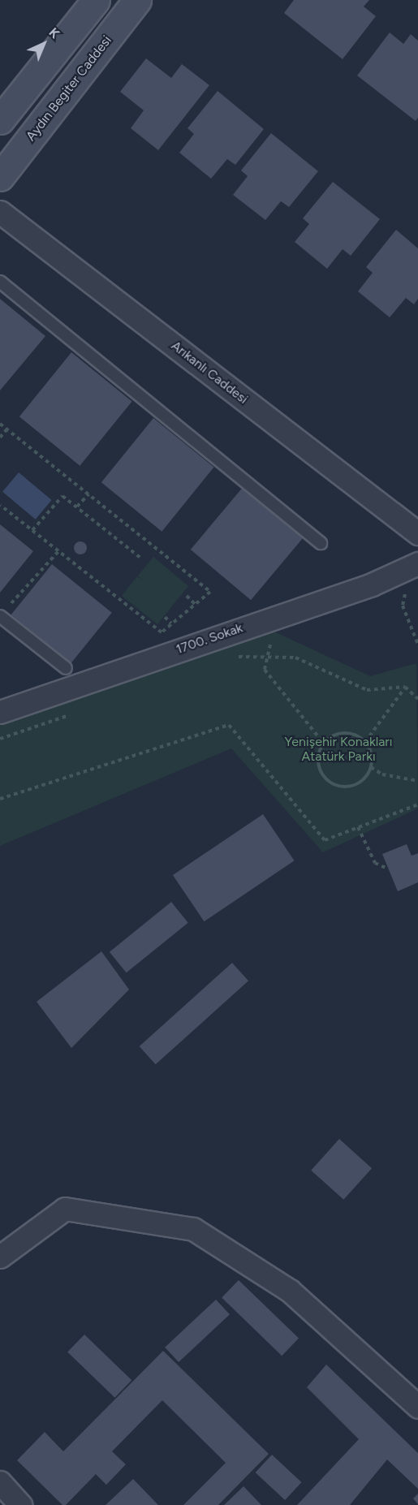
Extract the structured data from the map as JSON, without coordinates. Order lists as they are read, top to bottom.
{
  "streets": {
    "street": ["Aydın Begiter Caddesi", "Arıkanlı Caddesi", "1700. Sokak"]
  },
  "parks": ["Yenişehir Konakları Atatürk Parkı"],
  "north": "top right"
}
